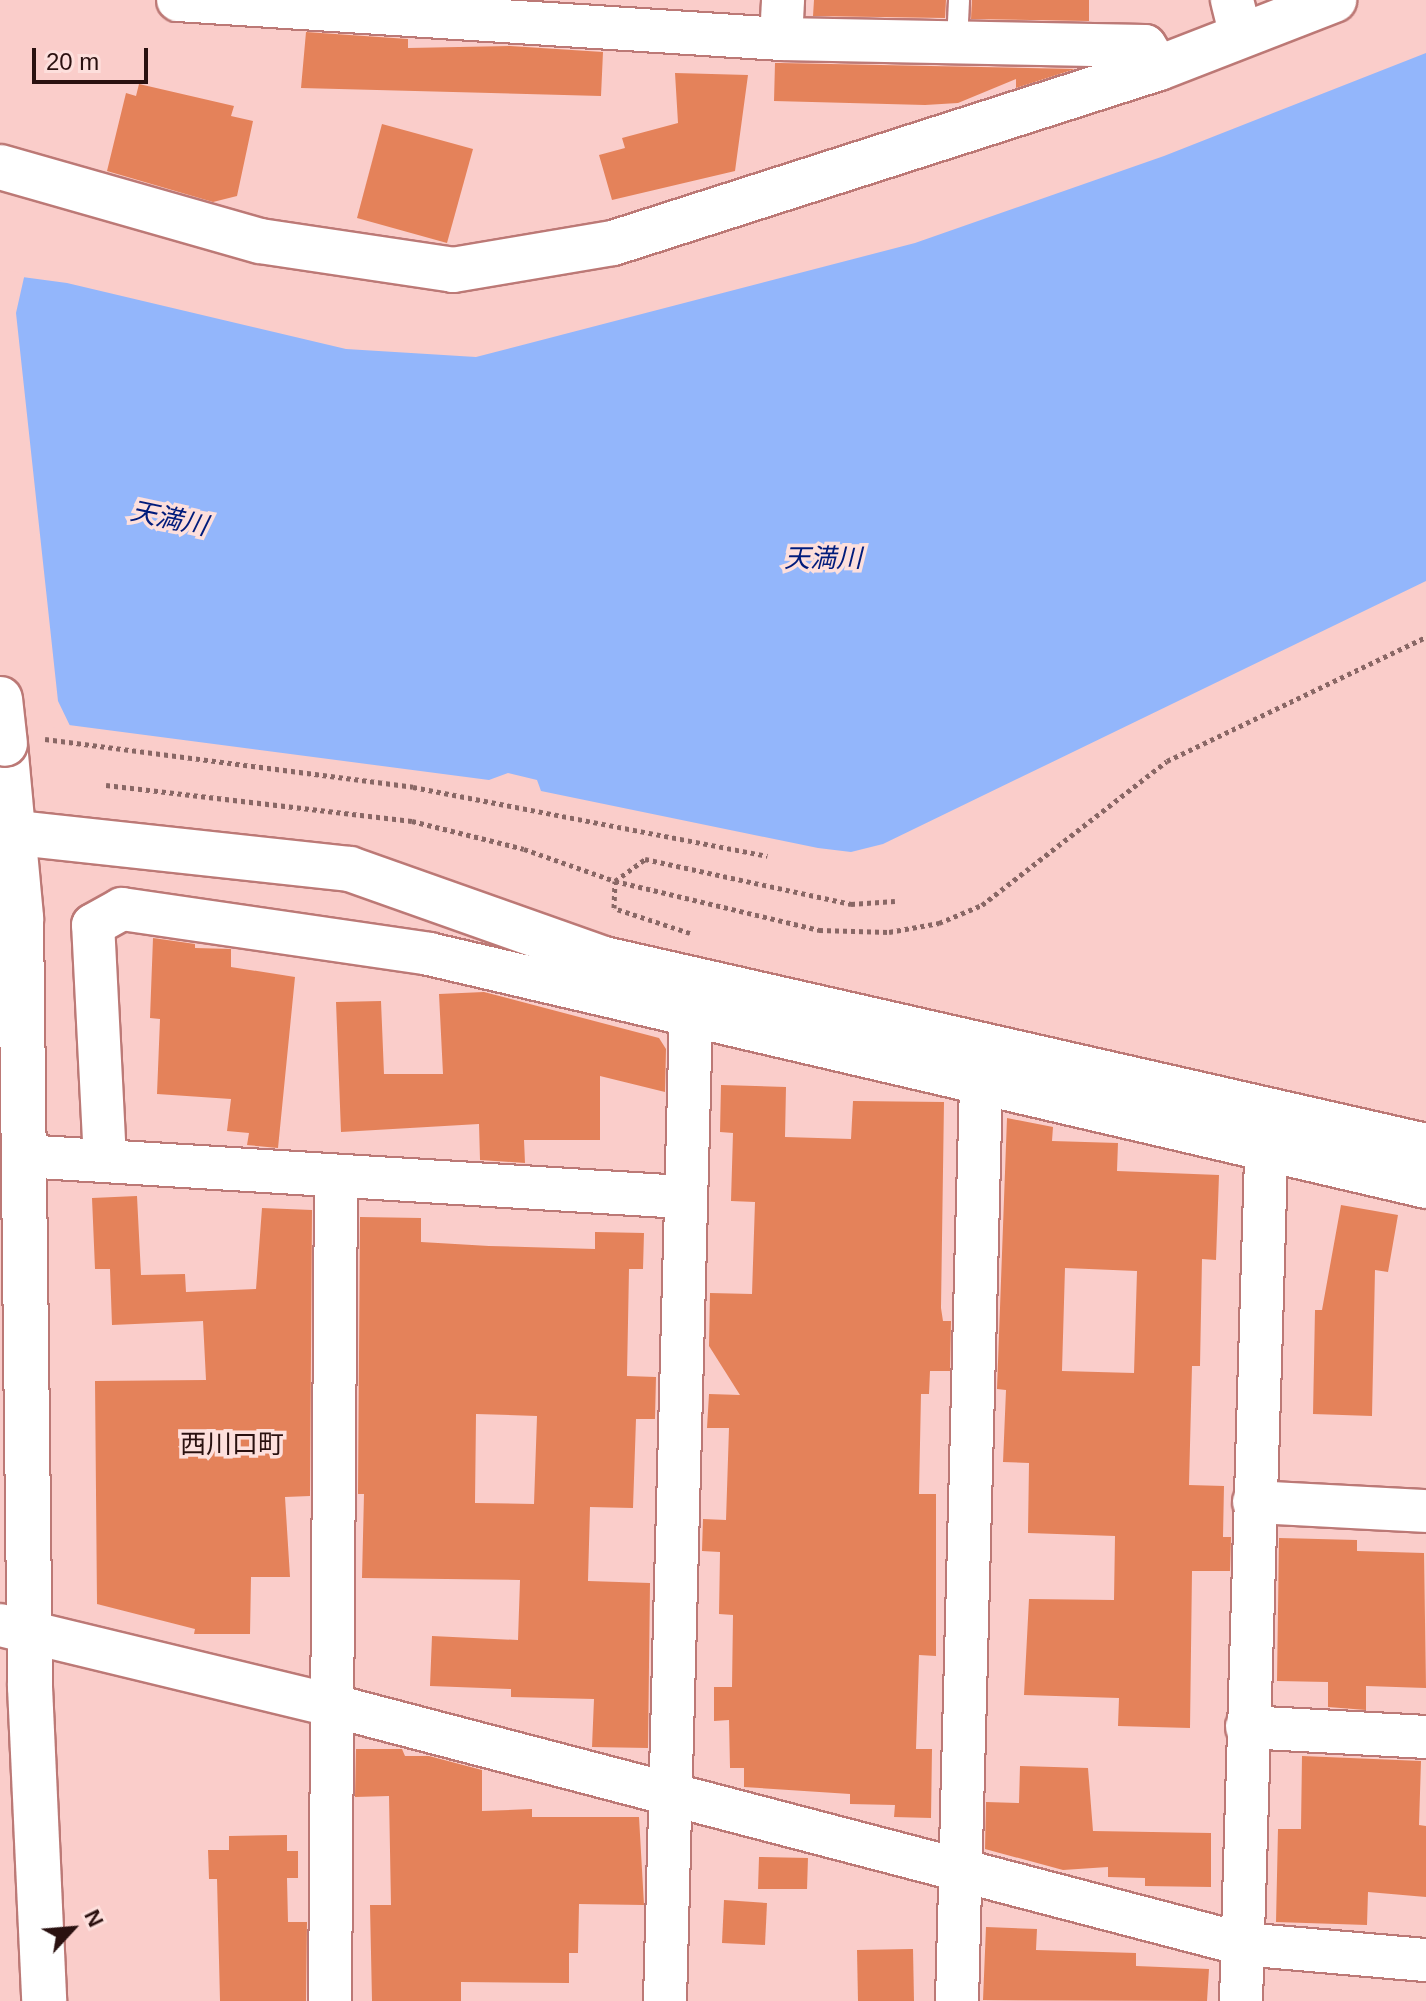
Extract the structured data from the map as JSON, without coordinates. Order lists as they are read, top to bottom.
{
  "districts": ["西川口町"],
  "water": ["天満川"],
  "scale_bar": "20 m",
  "north": "top right"
}
